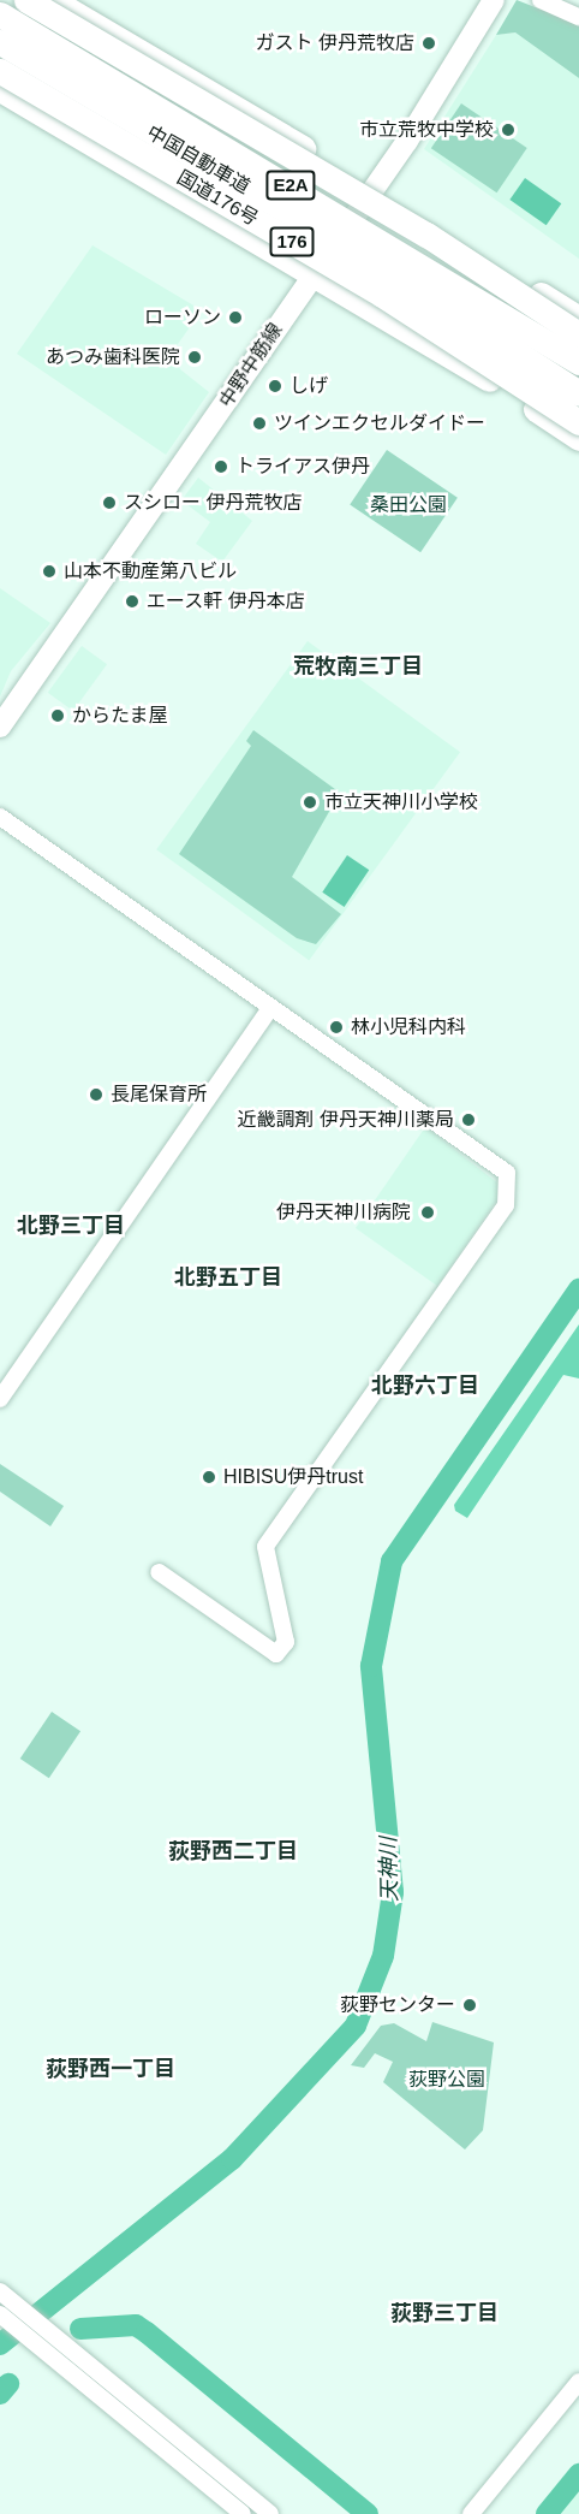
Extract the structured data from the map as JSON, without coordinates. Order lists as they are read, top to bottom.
{
  "streets": {
    "highway": [
      "中国自動車道",
      "E2A",
      "国道176号",
      "176"
    ],
    "main road": ["中野中筋線"]
  },
  "districts": [
    "荒牧南三丁目",
    "北野三丁目",
    "北野五丁目",
    "北野六丁目",
    "荻野西二丁目",
    "荻野西一丁目",
    "荻野三丁目"
  ],
  "water": ["天神川"],
  "parks": ["桑田公園", "荻野公園"],
  "places": [
    "ガスト 伊丹荒牧店",
    "市立荒牧中学校",
    "ローソン",
    "あつみ歯科医院",
    "しげ",
    "ツインエクセルダイドー",
    "トライアス伊丹",
    "スシロー 伊丹荒牧店",
    "山本不動産第八ビル",
    "エース軒 伊丹本店",
    "からたま屋",
    "市立天神川小学校",
    "林小児科内科",
    "長尾保育所",
    "近畿調剤 伊丹天神川薬局",
    "伊丹天神川病院",
    "HIBISU伊丹trust",
    "荻野センター"
  ]
}
